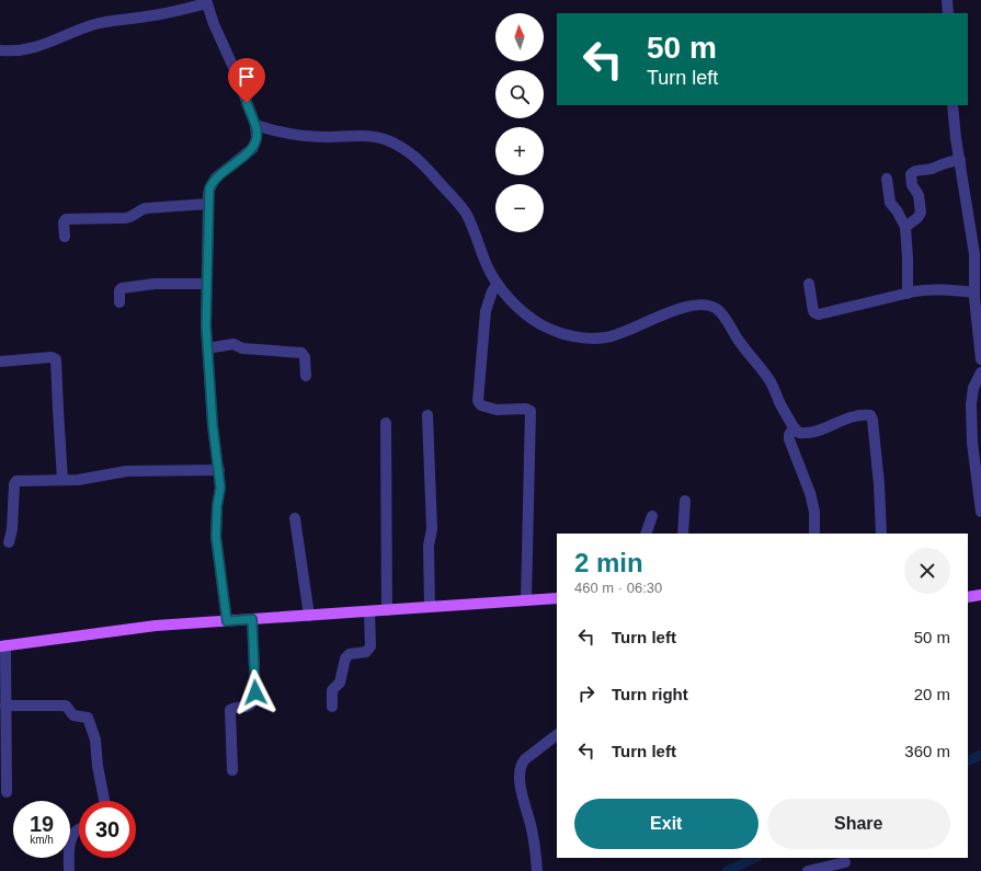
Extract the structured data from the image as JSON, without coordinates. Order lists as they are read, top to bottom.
{
  "north": "top",
  "page": {
    "map_buttons": ["+", "−"],
    "turn": ["50 m", "Turn left"],
    "heading": ["2 min", "460 m · 06:30"],
    "list": [
      {
        "name": "Turn left",
        "value": "50 m"
      },
      {
        "name": "Turn right",
        "value": "20 m"
      },
      {
        "name": "Turn left",
        "value": "360 m"
      }
    ],
    "buttons": ["Exit", "Share"],
    "speed": "19 km/h",
    "limit": "30"
  }
}
